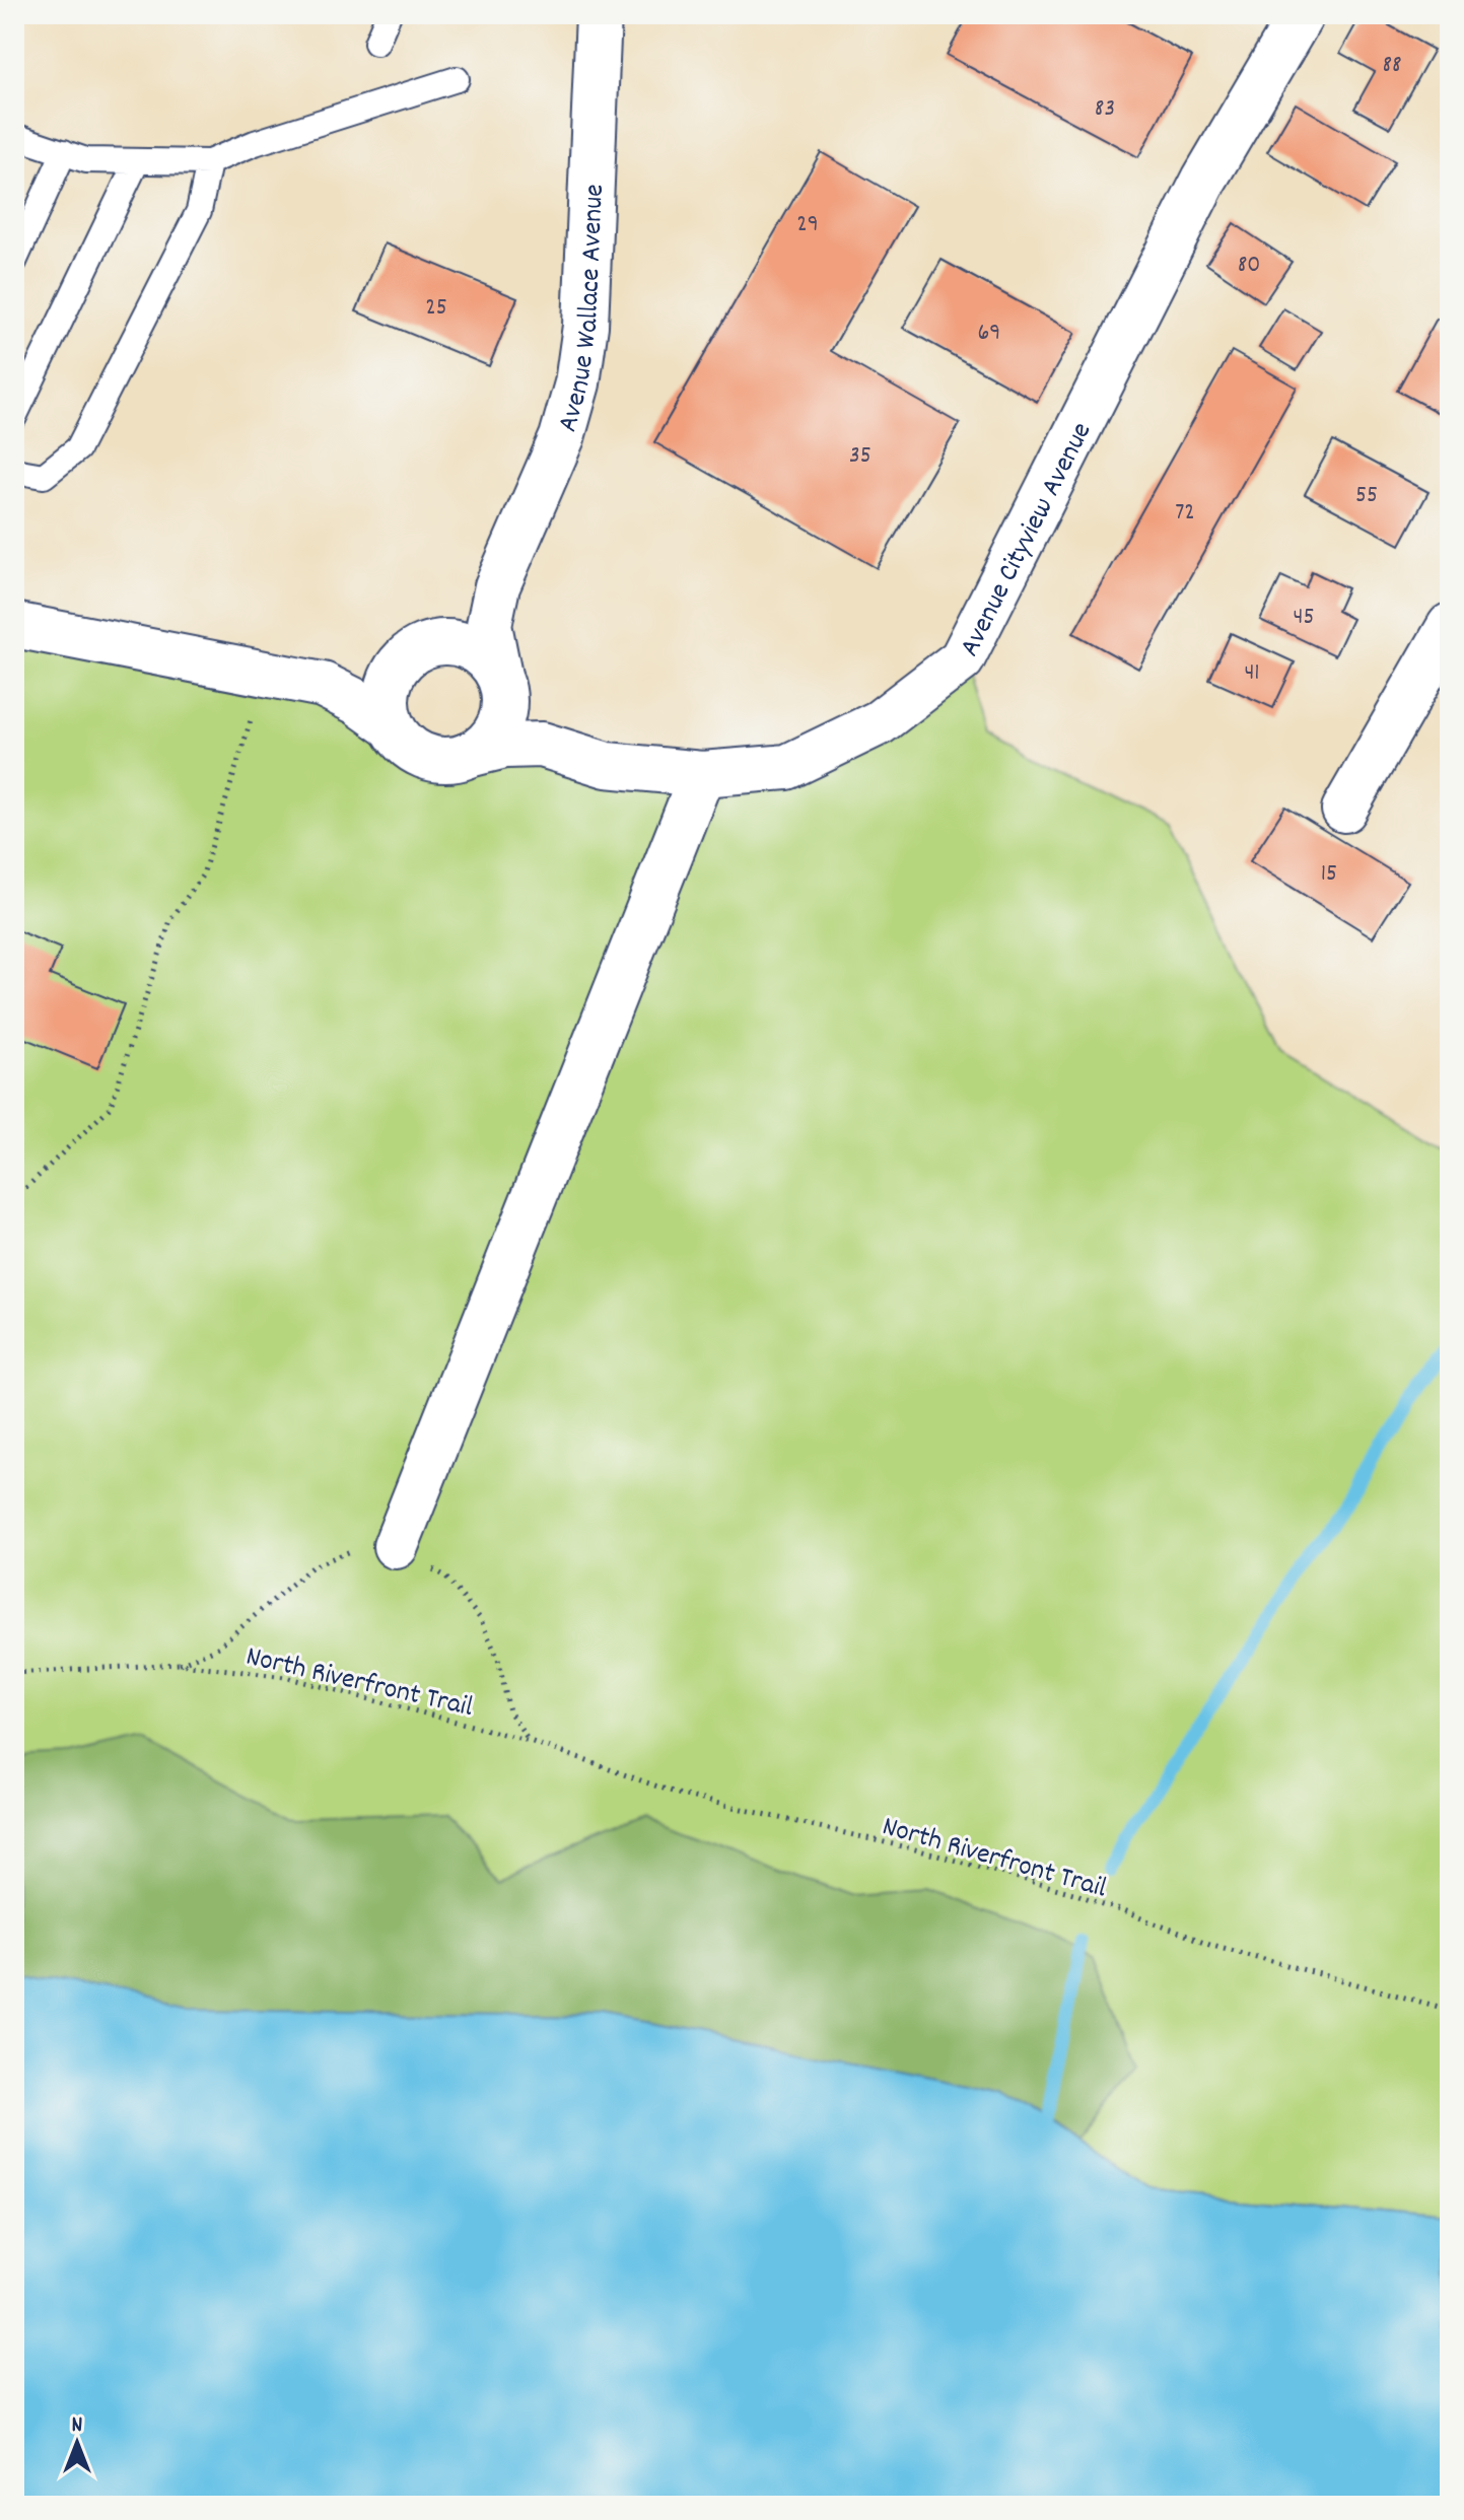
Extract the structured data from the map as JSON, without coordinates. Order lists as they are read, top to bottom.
{
  "streets": {
    "street": ["Avenue Wallace Avenue", "Avenue Cityview Avenue"],
    "path": ["North Riverfront Trail"]
  },
  "crossings": [
    ["Avenue Wallace Avenue", "Avenue Cityview Avenue"]
  ],
  "house_numbers": [
    "88",
    "83",
    "29",
    "80",
    "25",
    "69",
    "35",
    "55",
    "72",
    "45",
    "41",
    "15"
  ],
  "north": "top"
}
